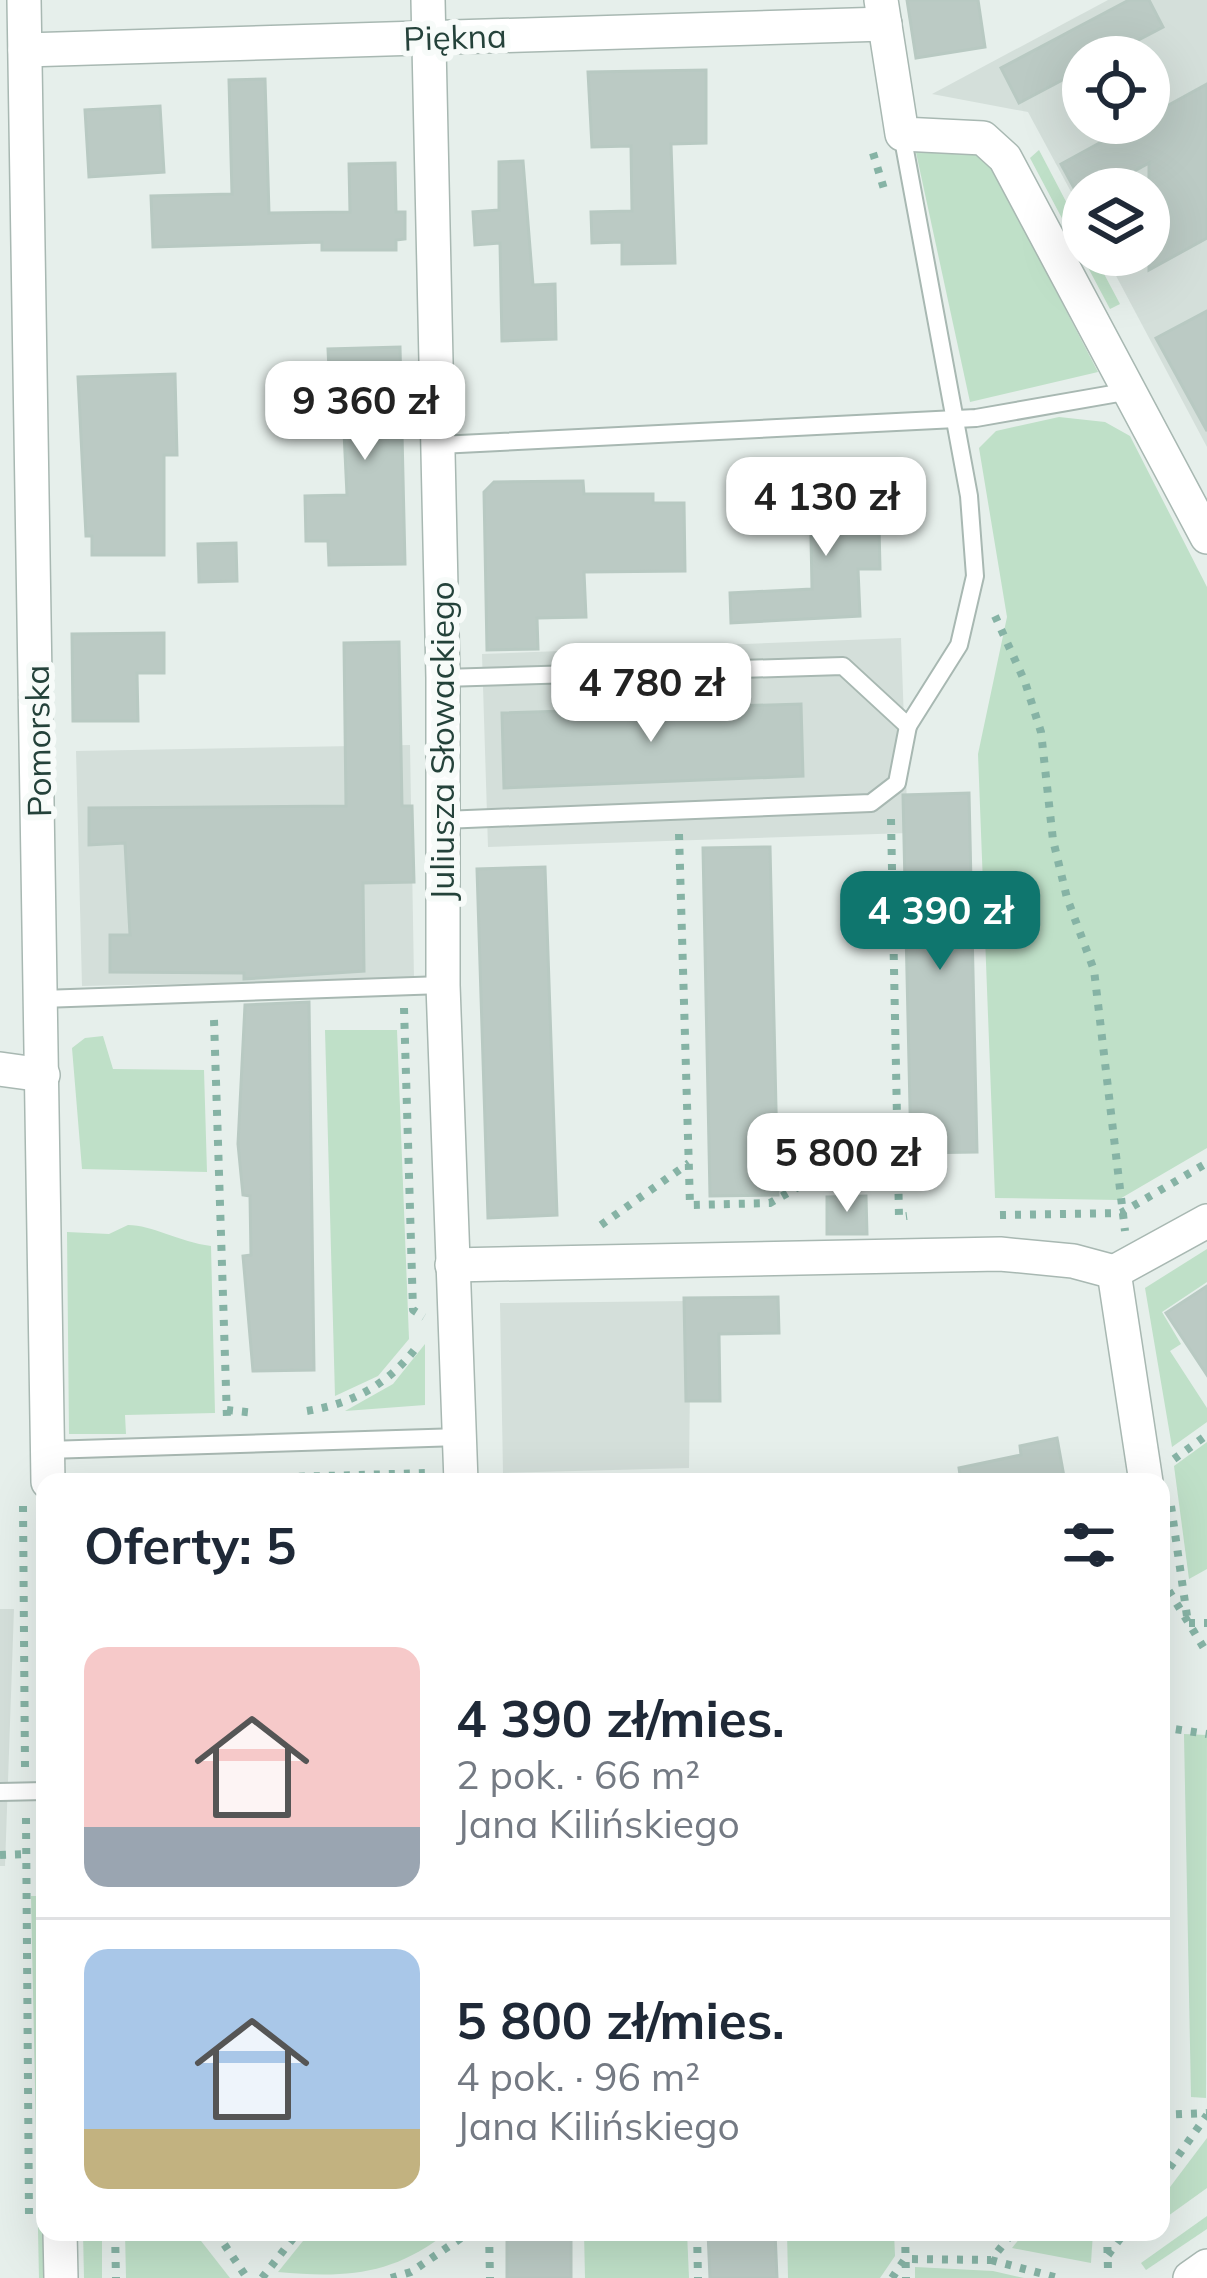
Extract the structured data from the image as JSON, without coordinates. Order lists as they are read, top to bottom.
{
  "streets": {
    "street": ["Piękna", "Pomorska", "Juliusza Słowackiego"]
  },
  "crossings": [
    ["Piękna", "Pomorska"],
    ["Piękna", "Juliusza Słowackiego"]
  ],
  "page": {
    "price": [
      "9 360 zł",
      "4 130 zł",
      "4 780 zł",
      "4 390 zł",
      "5 800 zł"
    ],
    "heading": "Oferty: 5",
    "list": [
      {
        "name": "4 390 zł/mies.",
        "note": "2 pok. · 66 m² · Jana Kilińskiego"
      },
      {
        "name": "5 800 zł/mies.",
        "note": "4 pok. · 96 m² · Jana Kilińskiego"
      }
    ]
  }
}
